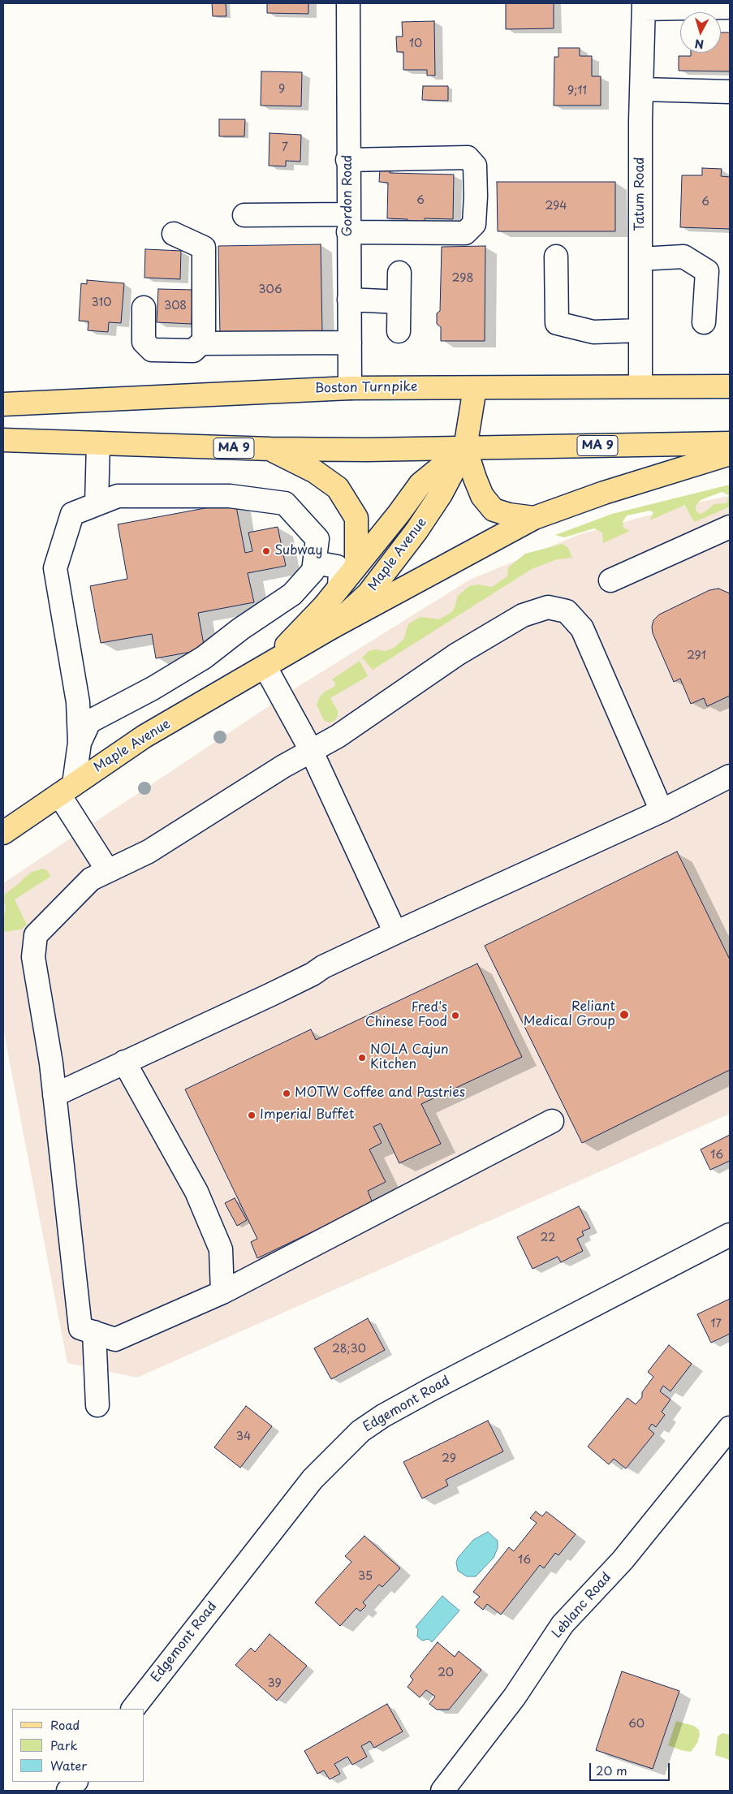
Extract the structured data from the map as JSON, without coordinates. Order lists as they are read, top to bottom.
{
  "streets": {
    "main road": ["Boston Turnpike", "MA 9", "Maple Avenue"],
    "street": [
      "Tatum Road",
      "Gordon Road",
      "Edgemont Road",
      "Leblanc Road"
    ]
  },
  "crossings": [
    ["Tatum Road", "Boston Turnpike"],
    ["Gordon Road", "Boston Turnpike"],
    ["Boston Turnpike", "Maple Avenue"],
    ["MA 9", "Maple Avenue"]
  ],
  "places": [
    "Subway",
    "Reliant Medical Group",
    "Fred's Chinese Food",
    "NOLA Cajun Kitchen",
    "MOTW Coffee and Pastries",
    "Imperial Buffet"
  ],
  "house_numbers": [
    "10",
    "9",
    "9;11",
    "7",
    "6",
    "6",
    "294",
    "298",
    "306",
    "310",
    "308",
    "291",
    "16",
    "22",
    "17",
    "28;30",
    "34",
    "29",
    "16",
    "35",
    "20",
    "39",
    "60"
  ],
  "legend": ["Road", "Park", "Water"],
  "scale_bar": "20 m",
  "north": "bottom"
}
